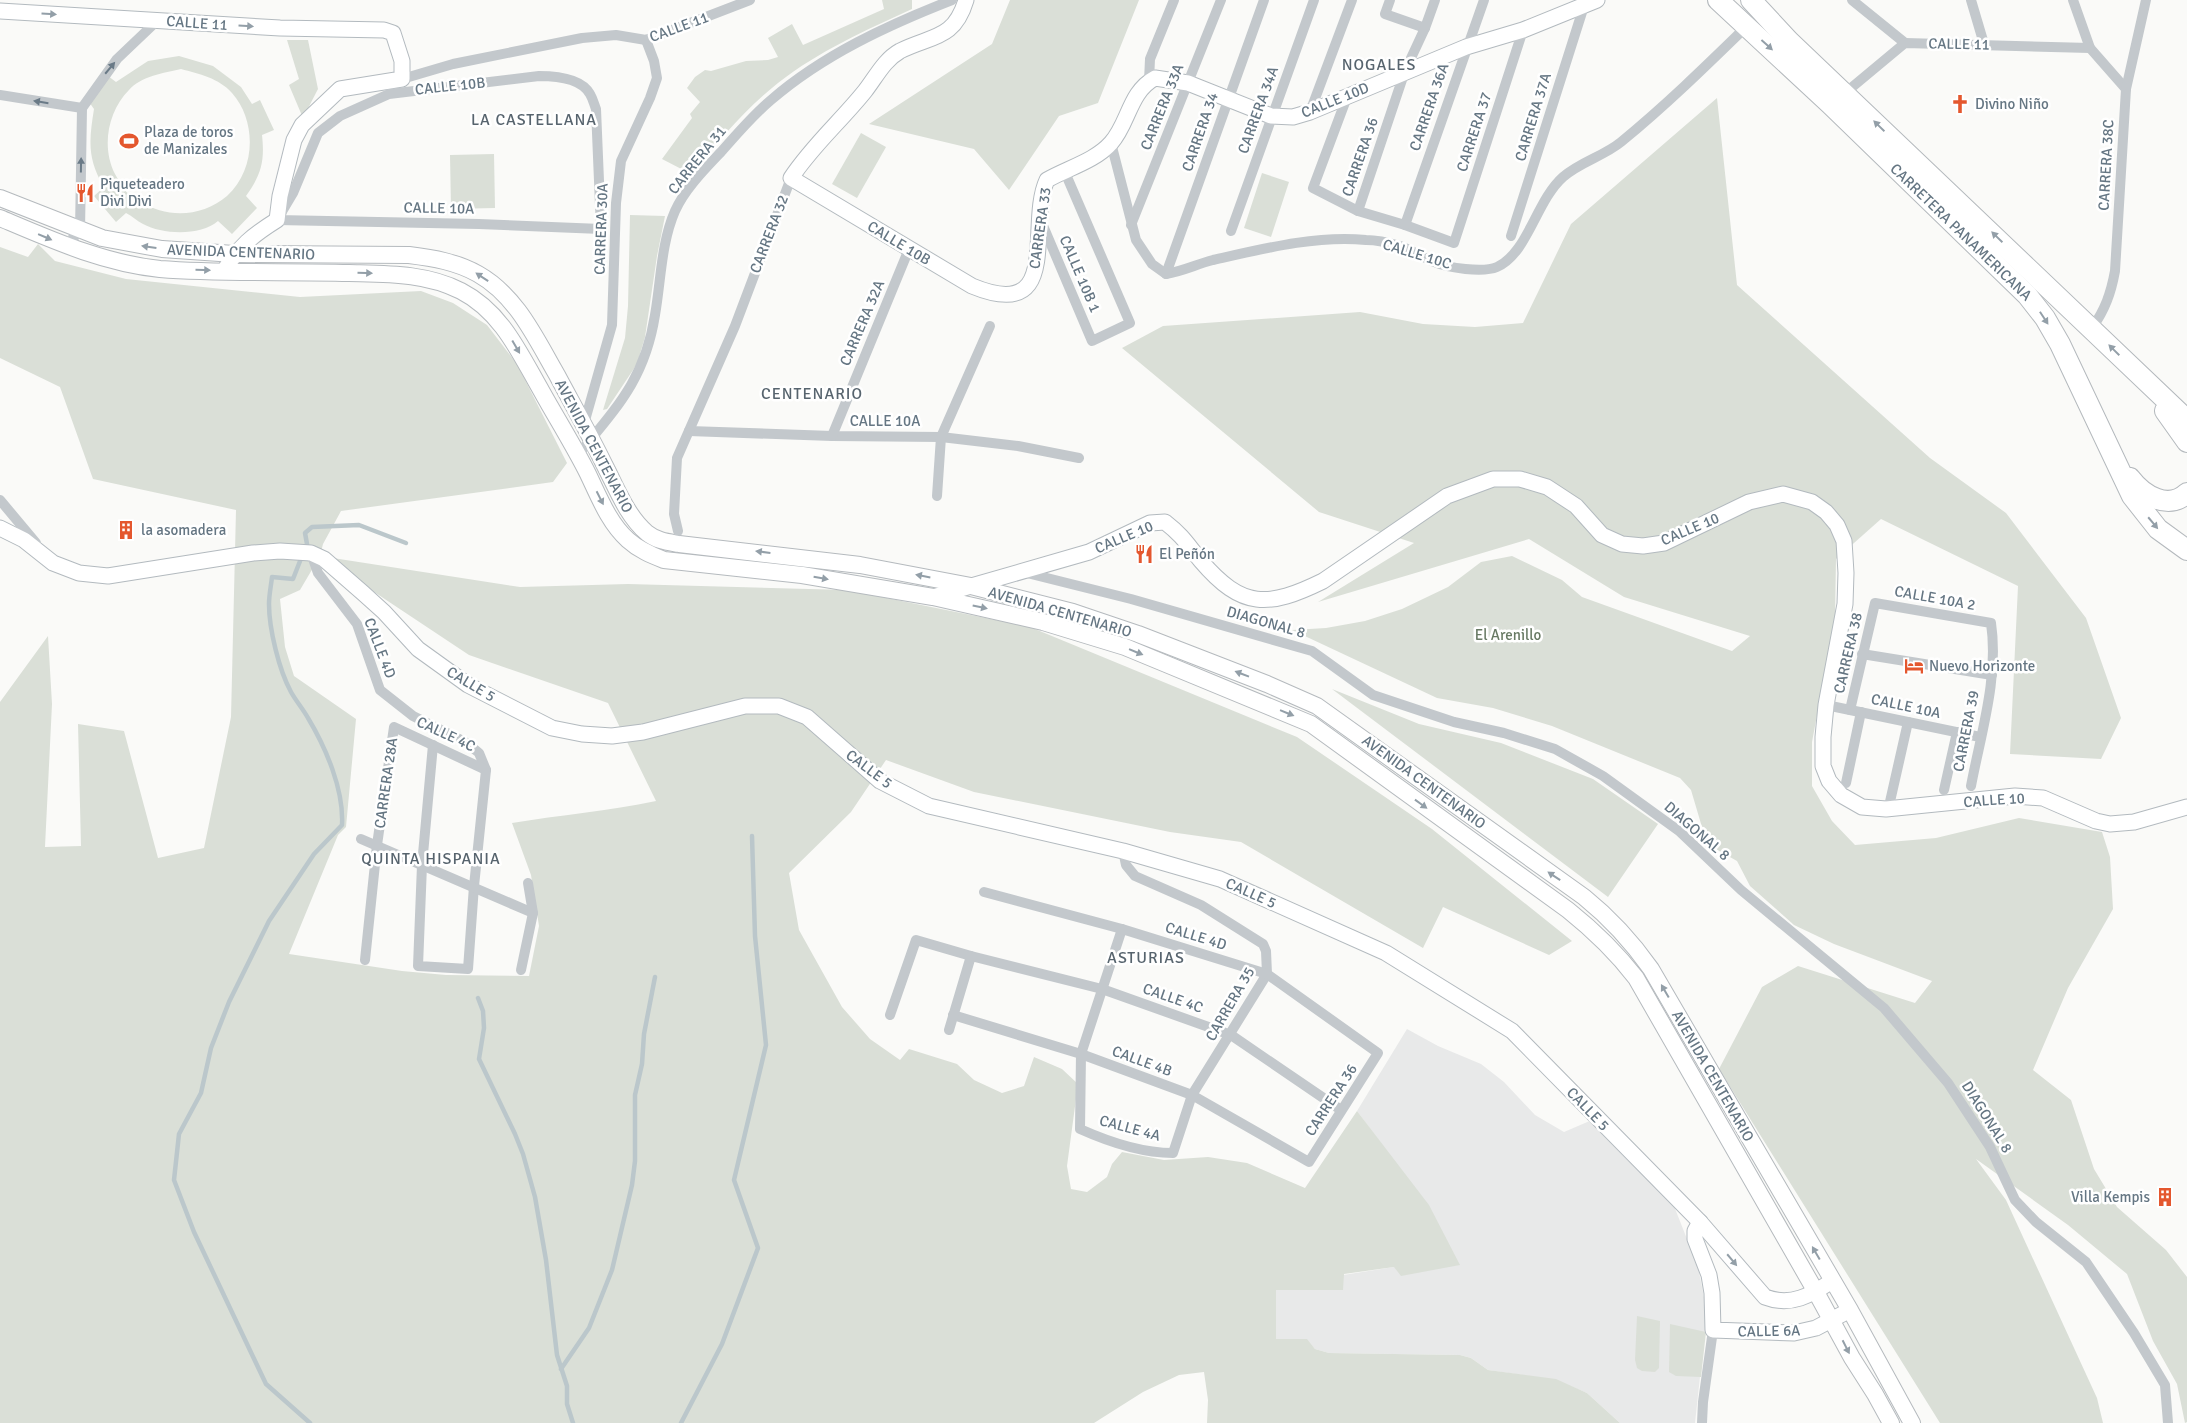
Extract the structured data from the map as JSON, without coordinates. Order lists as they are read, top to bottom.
{
  "streets": {
    "highway": ["CARRETERA PANAMERICANA"],
    "main road": ["AVENIDA CENTENARIO"],
    "street": [
      "CALLE 11",
      "CALLE 10B",
      "CALLE 10D",
      "CARRERA 33A",
      "CARRERA 36A",
      "CARRERA 34A",
      "CARRERA 37A",
      "CARRERA 34",
      "CARRERA 37",
      "CARRERA 36",
      "CARRERA 31",
      "CARRERA 38C",
      "CALLE 10A",
      "CARRERA 33",
      "CARRERA 30A",
      "CARRERA 32",
      "CALLE 10C",
      "CALLE 10B 1",
      "CARRERA 32A",
      "CALLE 10",
      "CALLE 10A 2",
      "DIAGONAL 8",
      "CALLE 4D",
      "CARRERA 38",
      "CALLE 5",
      "CARRERA 39",
      "CALLE 4C",
      "CARRERA 28A",
      "CARRERA 35",
      "CALLE 4B",
      "CALLE 4A",
      "CALLE 6A"
    ]
  },
  "crossings": [
    ["CALLE 11", "CARRERA 30A"],
    ["CALLE 10B", "CALLE 10A"],
    ["CALLE 10B", "CARRERA 33"],
    ["CALLE 10B", "CARRERA 32"],
    ["CALLE 10B", "CARRERA 32A"],
    ["CALLE 10D", "CARRERA 33A"],
    ["CALLE 10D", "CARRERA 36A"],
    ["CALLE 10D", "CARRERA 34A"],
    ["CALLE 10D", "CARRERA 37A"],
    ["CALLE 10D", "CARRERA 34"],
    ["CALLE 10D", "CARRERA 37"],
    ["CALLE 10D", "CARRERA 36"],
    ["CALLE 10D", "CARRERA 33"],
    ["CARRERA 36A", "CARRERA 37"],
    ["CARRERA 34", "CALLE 10C"],
    ["CARRERA 36", "CALLE 4D"],
    ["CARRERA 36", "CALLE 4C"],
    ["CARRERA 36", "CALLE 4B"],
    ["CARRERA 31", "CARRERA 30A"],
    ["CARRERA 31", "AVENIDA CENTENARIO"],
    ["CARRERA 38C", "CARRETERA PANAMERICANA"],
    ["CALLE 10A", "CARRERA 32"],
    ["CALLE 10A", "CARRERA 32A"],
    ["CALLE 10A", "CALLE 10"],
    ["CALLE 10A", "CARRERA 38"],
    ["CALLE 10A", "CARRERA 39"],
    ["CARRERA 33", "CALLE 10B 1"],
    ["CARRERA 30A", "AVENIDA CENTENARIO"],
    ["CARRETERA PANAMERICANA", "CALLE 10C"],
    ["AVENIDA CENTENARIO", "CALLE 10"],
    ["AVENIDA CENTENARIO", "CALLE 5"],
    ["AVENIDA CENTENARIO", "CALLE 6A"],
    ["CALLE 10", "DIAGONAL 8"],
    ["CALLE 10A 2", "CARRERA 38"],
    ["CALLE 10A 2", "CARRERA 39"],
    ["CALLE 4D", "CALLE 5"],
    ["CALLE 4D", "CALLE 4C"],
    ["CALLE 4D", "CARRERA 35"],
    ["CALLE 5", "CARRERA 35"],
    ["CALLE 4C", "CARRERA 28A"],
    ["CALLE 4C", "CARRERA 35"],
    ["CARRERA 35", "CALLE 4B"],
    ["CARRERA 35", "CALLE 4A"],
    ["CALLE 4B", "CALLE 4A"]
  ],
  "districts": [
    "NOGALES",
    "LA CASTELLANA",
    "CENTENARIO",
    "QUINTA HISPANIA",
    "ASTURIAS"
  ],
  "parks": ["El Arenillo"],
  "places": {
    "church": ["Divino Niño"],
    "sports": ["Plaza de toros de Manizales"],
    "restaurant": ["Piqueteadero Divi Divi", "El Peñón"],
    "building": ["la asomadera", "Villa Kempis"],
    "hotel": ["Nuevo Horizonte"]
  }
}
